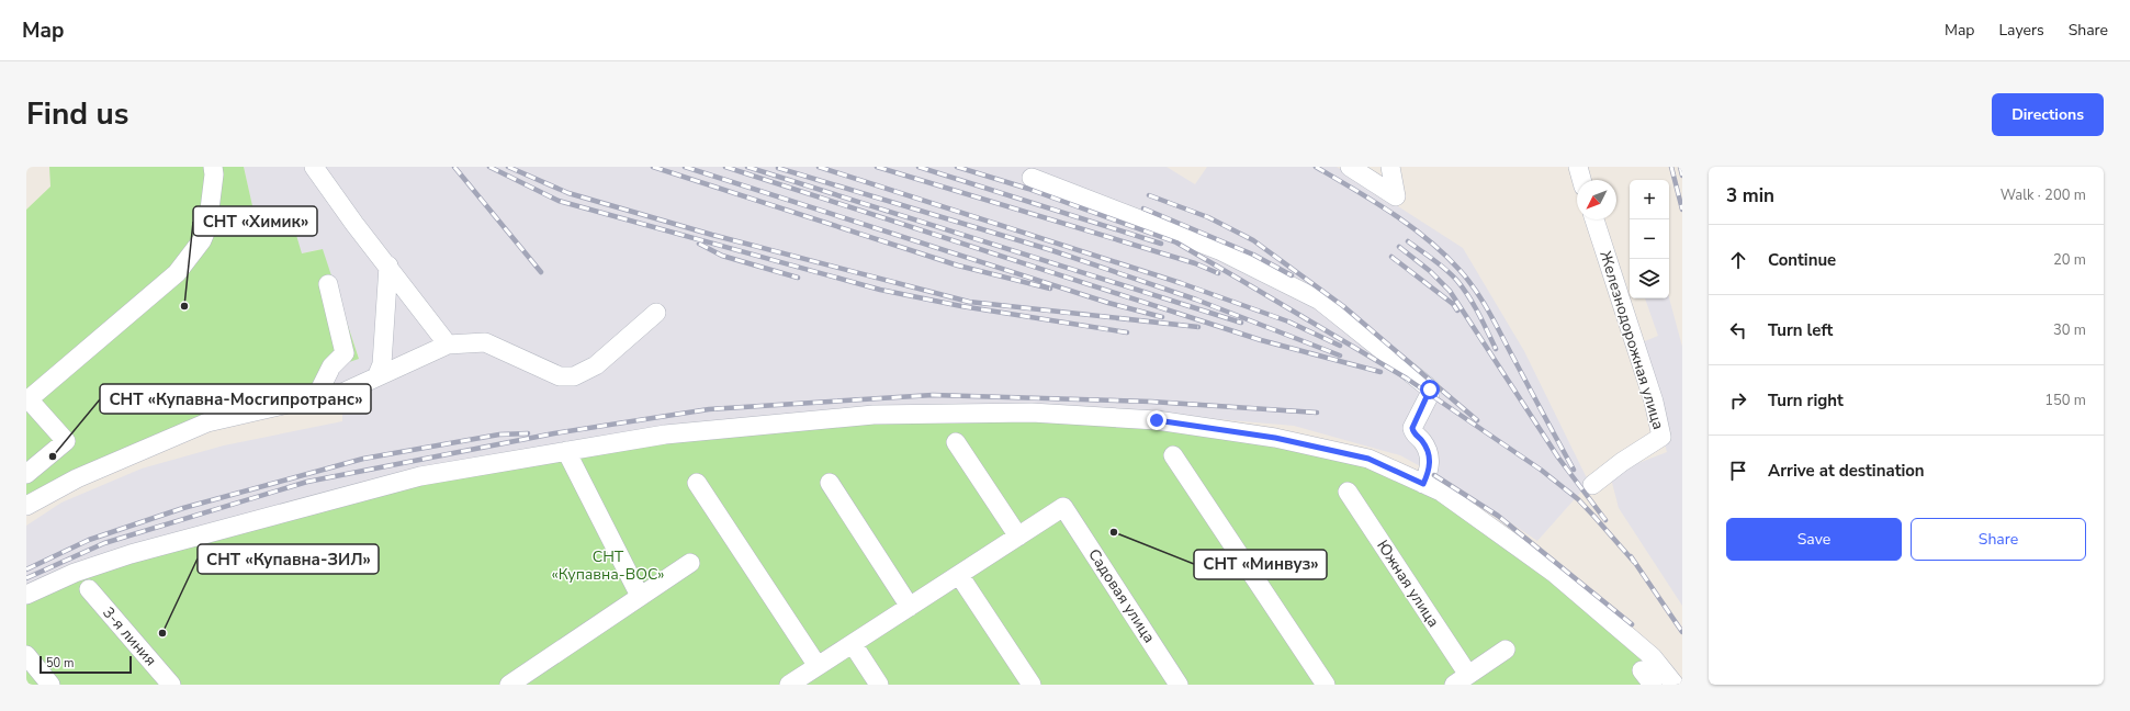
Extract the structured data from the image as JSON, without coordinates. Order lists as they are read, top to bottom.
{
  "streets": {
    "street": [
      "Железнодорожная улица",
      "Южная улица",
      "Садовая улица",
      "3-я линия"
    ]
  },
  "parks": ["СНТ «Купавна-ВОС»"],
  "places": [
    "СНТ «Химик»",
    "СНТ «Купавна-Мосгипротранс»",
    "СНТ «Минвуз»",
    "СНТ «Купавна-ЗИЛ»"
  ],
  "scale_bar": "50 m",
  "north": "bottom left",
  "page": {
    "header": "Map",
    "nav": ["Map", "Layers", "Share"],
    "title": "Find us",
    "buttons": [
      "Directions",
      ["Save", "Share"]
    ],
    "heading": ["3 min", "Walk · 200 m"],
    "map_buttons": ["+", "−"],
    "list": [
      ["Continue", "20 m"],
      ["Turn left", "30 m"],
      ["Turn right", "150 m"],
      "Arrive at destination"
    ],
    "scale": "50 m"
  }
}
